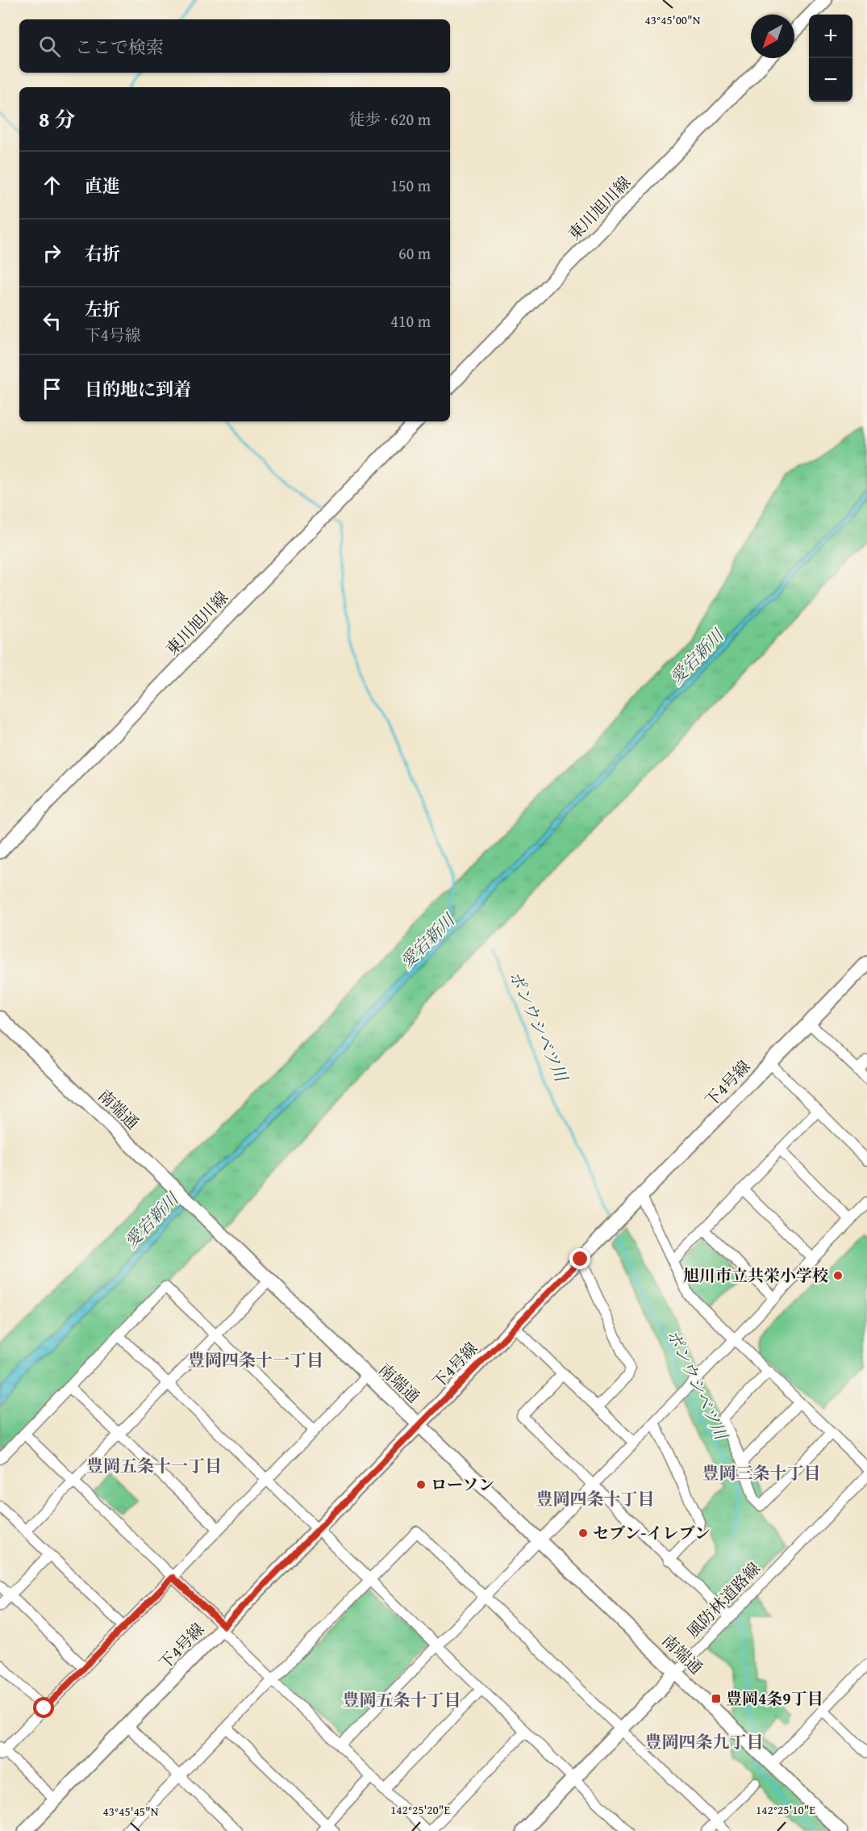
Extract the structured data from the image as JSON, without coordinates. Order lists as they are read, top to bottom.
{
  "streets": {
    "main road": [
      "東川旭川線",
      "下4号線",
      "南端通",
      "風防林道路線"
    ]
  },
  "crossings": [
    ["下4号線", "南端通"],
    ["南端通", "風防林道路線"]
  ],
  "districts": [
    "豊岡四条十一丁目",
    "豊岡五条十一丁目",
    "豊岡三条十丁目",
    "豊岡四条十丁目",
    "豊岡五条十丁目",
    "豊岡四条九丁目"
  ],
  "water": ["愛宕新川", "ポンウシベツ川"],
  "places": {
    "other": ["旭川市立共栄小学校", "ローソン", "セブン-イレブン"],
    "transit": ["豊岡4条9丁目"]
  },
  "north": "bottom left",
  "page": {
    "map_buttons": ["+", "−"],
    "search": "ここで検索",
    "heading": ["8 分", "徒歩 · 620 m"],
    "list": [
      ["直進", "150 m"],
      ["右折", "60 m"],
      ["左折", "下4号線", "410 m"],
      "目的地に到着"
    ]
  },
  "coordinates": [
    "43°45'00\"N",
    "142°25'20\"E",
    "142°25'10\"E",
    "43°45'45\"N"
  ]
}
